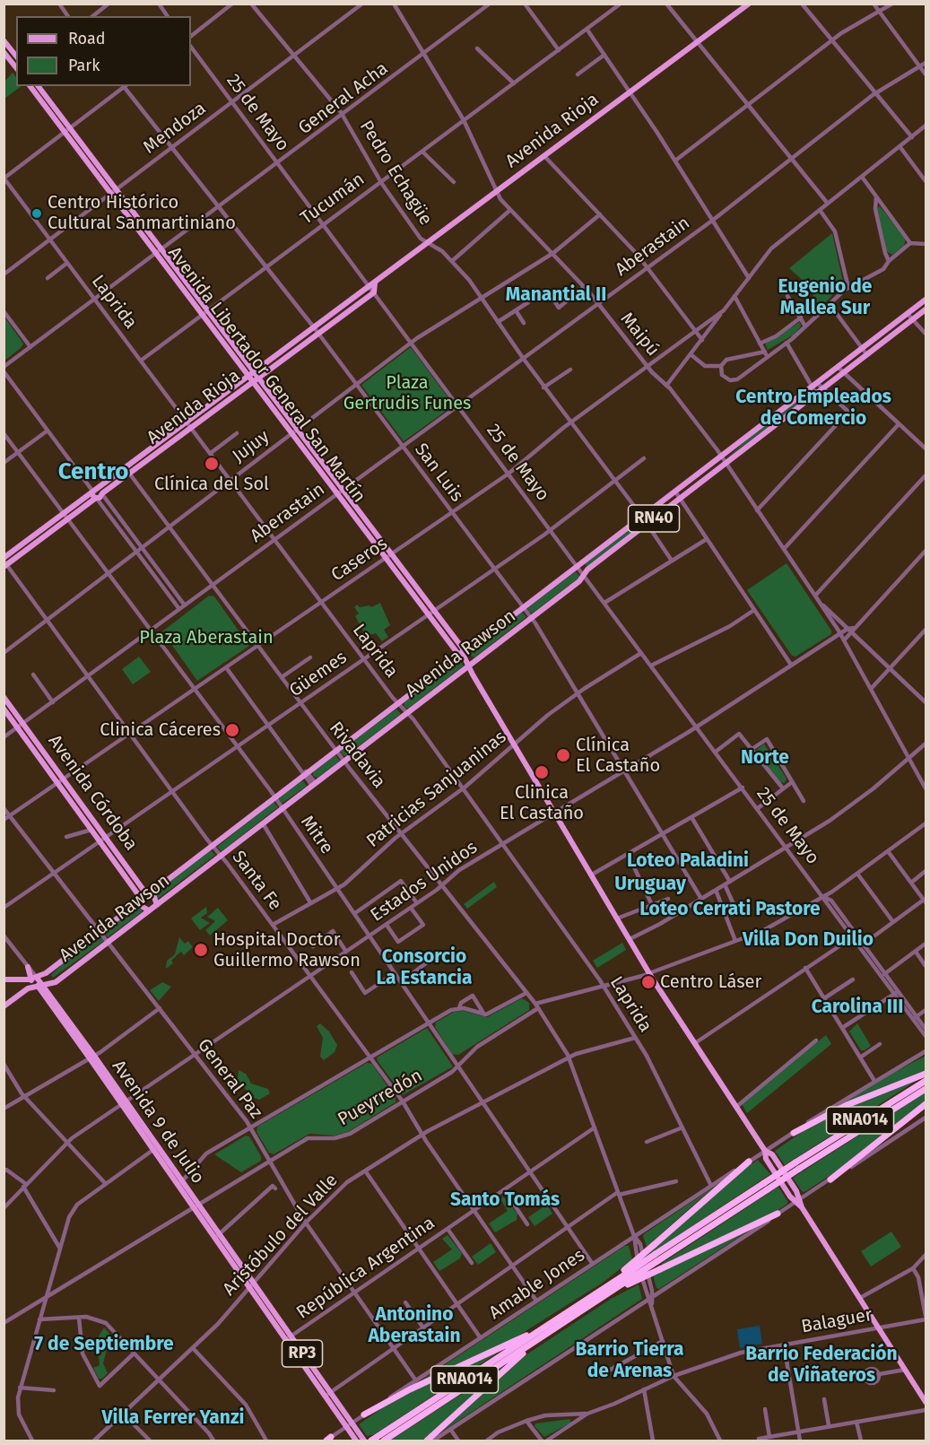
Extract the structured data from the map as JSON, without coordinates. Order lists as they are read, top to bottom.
{
  "streets": {
    "highway": ["RNA014"],
    "main road": [
      "Avenida Rioja",
      "Avenida Libertador General San Martín",
      "RN40",
      "Avenida Rawson",
      "Avenida Córdoba",
      "Avenida 9 de Julio",
      "RP3"
    ],
    "street": [
      "General Acha",
      "25 de Mayo",
      "Mendoza",
      "Pedro Echagüe",
      "Tucumán",
      "Aberastain",
      "Laprida",
      "Maipú",
      "Jujuy",
      "San Luis",
      "Caseros",
      "Güemes",
      "Rivadavia",
      "Patricias Sanjuaninas",
      "Mitre",
      "Santa Fe",
      "Estados Unidos",
      "General Paz",
      "Pueyrredón",
      "Aristóbulo del Valle",
      "República Argentina",
      "Amable Jones",
      "Balaguer"
    ]
  },
  "crossings": [
    ["General Acha", "25 de Mayo"],
    ["General Acha", "Pedro Echagüe"],
    ["General Acha", "Laprida"],
    ["General Acha", "Maipú"],
    ["General Acha", "Avenida Libertador General San Martín"],
    ["General Acha", "San Luis"],
    ["25 de Mayo", "Mendoza"],
    ["25 de Mayo", "Avenida Rioja"],
    ["25 de Mayo", "Tucumán"],
    ["25 de Mayo", "Aberastain"],
    ["25 de Mayo", "Jujuy"],
    ["25 de Mayo", "Caseros"],
    ["25 de Mayo", "Avenida Rawson"],
    ["25 de Mayo", "Güemes"],
    ["25 de Mayo", "Patricias Sanjuaninas"],
    ["25 de Mayo", "Estados Unidos"],
    ["25 de Mayo", "Pueyrredón"],
    ["Mendoza", "Pedro Echagüe"],
    ["Mendoza", "Laprida"],
    ["Mendoza", "Avenida Libertador General San Martín"],
    ["Mendoza", "San Luis"],
    ["Avenida Rioja", "Pedro Echagüe"],
    ["Avenida Rioja", "Laprida"],
    ["Avenida Rioja", "Maipú"],
    ["Avenida Rioja", "Avenida Libertador General San Martín"],
    ["Avenida Rioja", "San Luis"],
    ["Avenida Rioja", "Rivadavia"],
    ["Avenida Rioja", "Mitre"],
    ["Avenida Rioja", "Santa Fe"],
    ["Pedro Echagüe", "Tucumán"],
    ["Pedro Echagüe", "Aberastain"],
    ["Pedro Echagüe", "Jujuy"],
    ["Pedro Echagüe", "Caseros"],
    ["Pedro Echagüe", "Avenida Rawson"],
    ["Pedro Echagüe", "Güemes"],
    ["Tucumán", "Laprida"],
    ["Tucumán", "Maipú"],
    ["Tucumán", "Avenida Libertador General San Martín"],
    ["Tucumán", "San Luis"],
    ["Aberastain", "Laprida"],
    ["Aberastain", "Maipú"],
    ["Aberastain", "Avenida Libertador General San Martín"],
    ["Aberastain", "San Luis"],
    ["Aberastain", "Rivadavia"],
    ["Aberastain", "Avenida Córdoba"],
    ["Aberastain", "Mitre"],
    ["Aberastain", "Santa Fe"],
    ["Laprida", "Jujuy"],
    ["Laprida", "Caseros"],
    ["Laprida", "Avenida Rawson"],
    ["Laprida", "Güemes"],
    ["Laprida", "Patricias Sanjuaninas"],
    ["Laprida", "Estados Unidos"],
    ["Laprida", "Pueyrredón"],
    ["Laprida", "Aristóbulo del Valle"],
    ["Laprida", "Amable Jones"],
    ["Maipú", "Jujuy"],
    ["Maipú", "Caseros"],
    ["Maipú", "Avenida Rawson"],
    ["Maipú", "Estados Unidos"],
    ["Avenida Libertador General San Martín", "Jujuy"],
    ["Avenida Libertador General San Martín", "Caseros"],
    ["Avenida Libertador General San Martín", "Avenida Rawson"],
    ["Avenida Libertador General San Martín", "Güemes"],
    ["Avenida Libertador General San Martín", "Patricias Sanjuaninas"],
    ["Avenida Libertador General San Martín", "Estados Unidos"],
    ["Avenida Libertador General San Martín", "Pueyrredón"],
    ["Avenida Libertador General San Martín", "Amable Jones"],
    ["Avenida Libertador General San Martín", "Balaguer"],
    ["Jujuy", "San Luis"],
    ["Jujuy", "Rivadavia"],
    ["Jujuy", "Mitre"],
    ["Jujuy", "Santa Fe"],
    ["San Luis", "Caseros"],
    ["San Luis", "Avenida Rawson"],
    ["San Luis", "Güemes"],
    ["San Luis", "Patricias Sanjuaninas"],
    ["San Luis", "Estados Unidos"],
    ["Caseros", "Rivadavia"],
    ["Caseros", "Avenida Córdoba"],
    ["Caseros", "Mitre"],
    ["Caseros", "Santa Fe"],
    ["Caseros", "General Paz"],
    ["Avenida Rawson", "Rivadavia"],
    ["Avenida Rawson", "Avenida Córdoba"],
    ["Avenida Rawson", "Mitre"],
    ["Avenida Rawson", "Santa Fe"],
    ["Avenida Rawson", "General Paz"],
    ["Avenida Rawson", "Avenida 9 de Julio"],
    ["Güemes", "Rivadavia"],
    ["Güemes", "Avenida Córdoba"],
    ["Güemes", "Mitre"],
    ["Güemes", "Santa Fe"],
    ["Güemes", "General Paz"],
    ["Rivadavia", "Patricias Sanjuaninas"],
    ["Rivadavia", "Estados Unidos"],
    ["Rivadavia", "Pueyrredón"],
    ["Rivadavia", "Aristóbulo del Valle"],
    ["Rivadavia", "República Argentina"],
    ["Rivadavia", "Amable Jones"],
    ["Patricias Sanjuaninas", "Mitre"],
    ["Patricias Sanjuaninas", "Santa Fe"],
    ["Mitre", "Estados Unidos"],
    ["Mitre", "Pueyrredón"],
    ["Mitre", "Aristóbulo del Valle"],
    ["Mitre", "República Argentina"],
    ["Mitre", "Amable Jones"],
    ["Santa Fe", "Estados Unidos"],
    ["Santa Fe", "Pueyrredón"],
    ["Santa Fe", "Aristóbulo del Valle"],
    ["Santa Fe", "República Argentina"],
    ["Santa Fe", "Amable Jones"],
    ["Estados Unidos", "General Paz"],
    ["Estados Unidos", "Avenida 9 de Julio"],
    ["General Paz", "Pueyrredón"],
    ["General Paz", "Aristóbulo del Valle"],
    ["General Paz", "República Argentina"],
    ["General Paz", "Amable Jones"],
    ["Pueyrredón", "Avenida 9 de Julio"],
    ["Avenida 9 de Julio", "Aristóbulo del Valle"],
    ["Avenida 9 de Julio", "RP3"],
    ["Aristóbulo del Valle", "RP3"],
    ["República Argentina", "RP3"],
    ["Amable Jones", "RP3"]
  ],
  "districts": [
    "Eugenio de Mallea Sur",
    "Manantial II",
    "Centro Empleados de Comercio",
    "Centro",
    "Norte",
    "Loteo Paladini",
    "Uruguay",
    "Loteo Cerrati Pastore",
    "Villa Don Duilio",
    "Consorcio La Estancia",
    "Carolina III",
    "Santo Tomás",
    "Antonino Aberastain",
    "7 de Septiembre",
    "Barrio Tierra de Arenas",
    "Barrio Federación de Viñateros",
    "Villa Ferrer Yanzi"
  ],
  "parks": ["Plaza Gertrudis Funes", "Plaza Aberastain"],
  "places": [
    "Centro Histórico Cultural Sanmartiniano",
    "Clínica del Sol",
    "Clinica Cáceres",
    "Clínica El Castaño",
    "Clinica El Castaño",
    "Hospital Doctor Guillermo Rawson",
    "Centro Láser"
  ],
  "legend": ["Road", "Park"]
}
